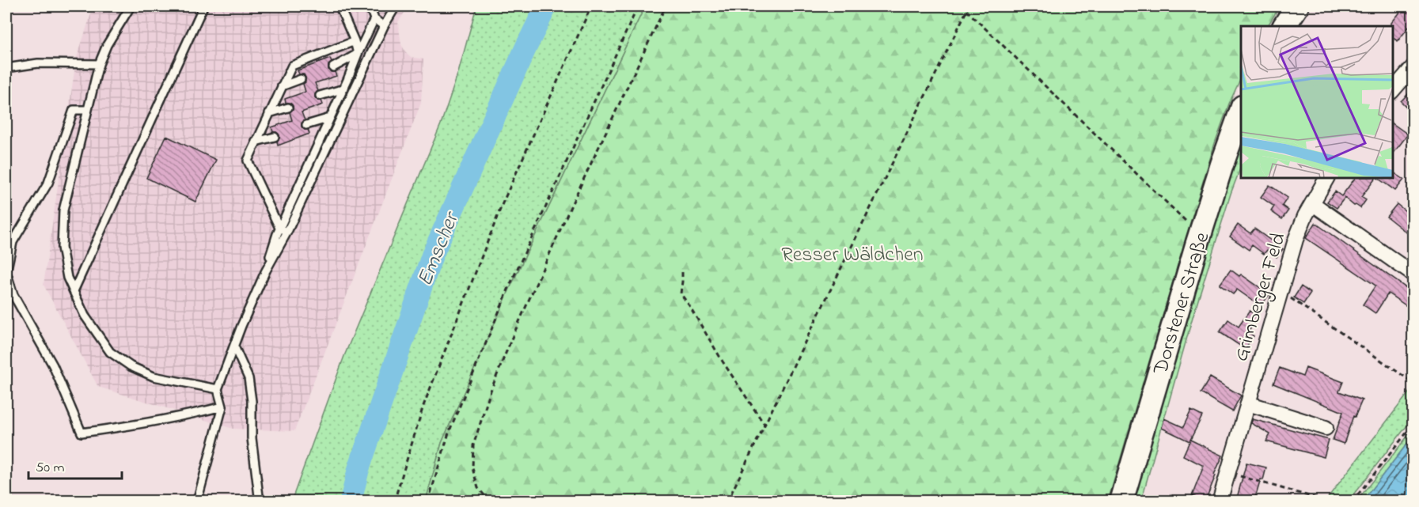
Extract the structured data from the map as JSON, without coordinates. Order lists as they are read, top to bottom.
{
  "streets": {
    "main road": ["Dorstener Straße"],
    "street": ["Grimberger Feld"]
  },
  "water": ["Emscher"],
  "parks": ["Resser Wäldchen"],
  "scale_bar": "50 m"
}
